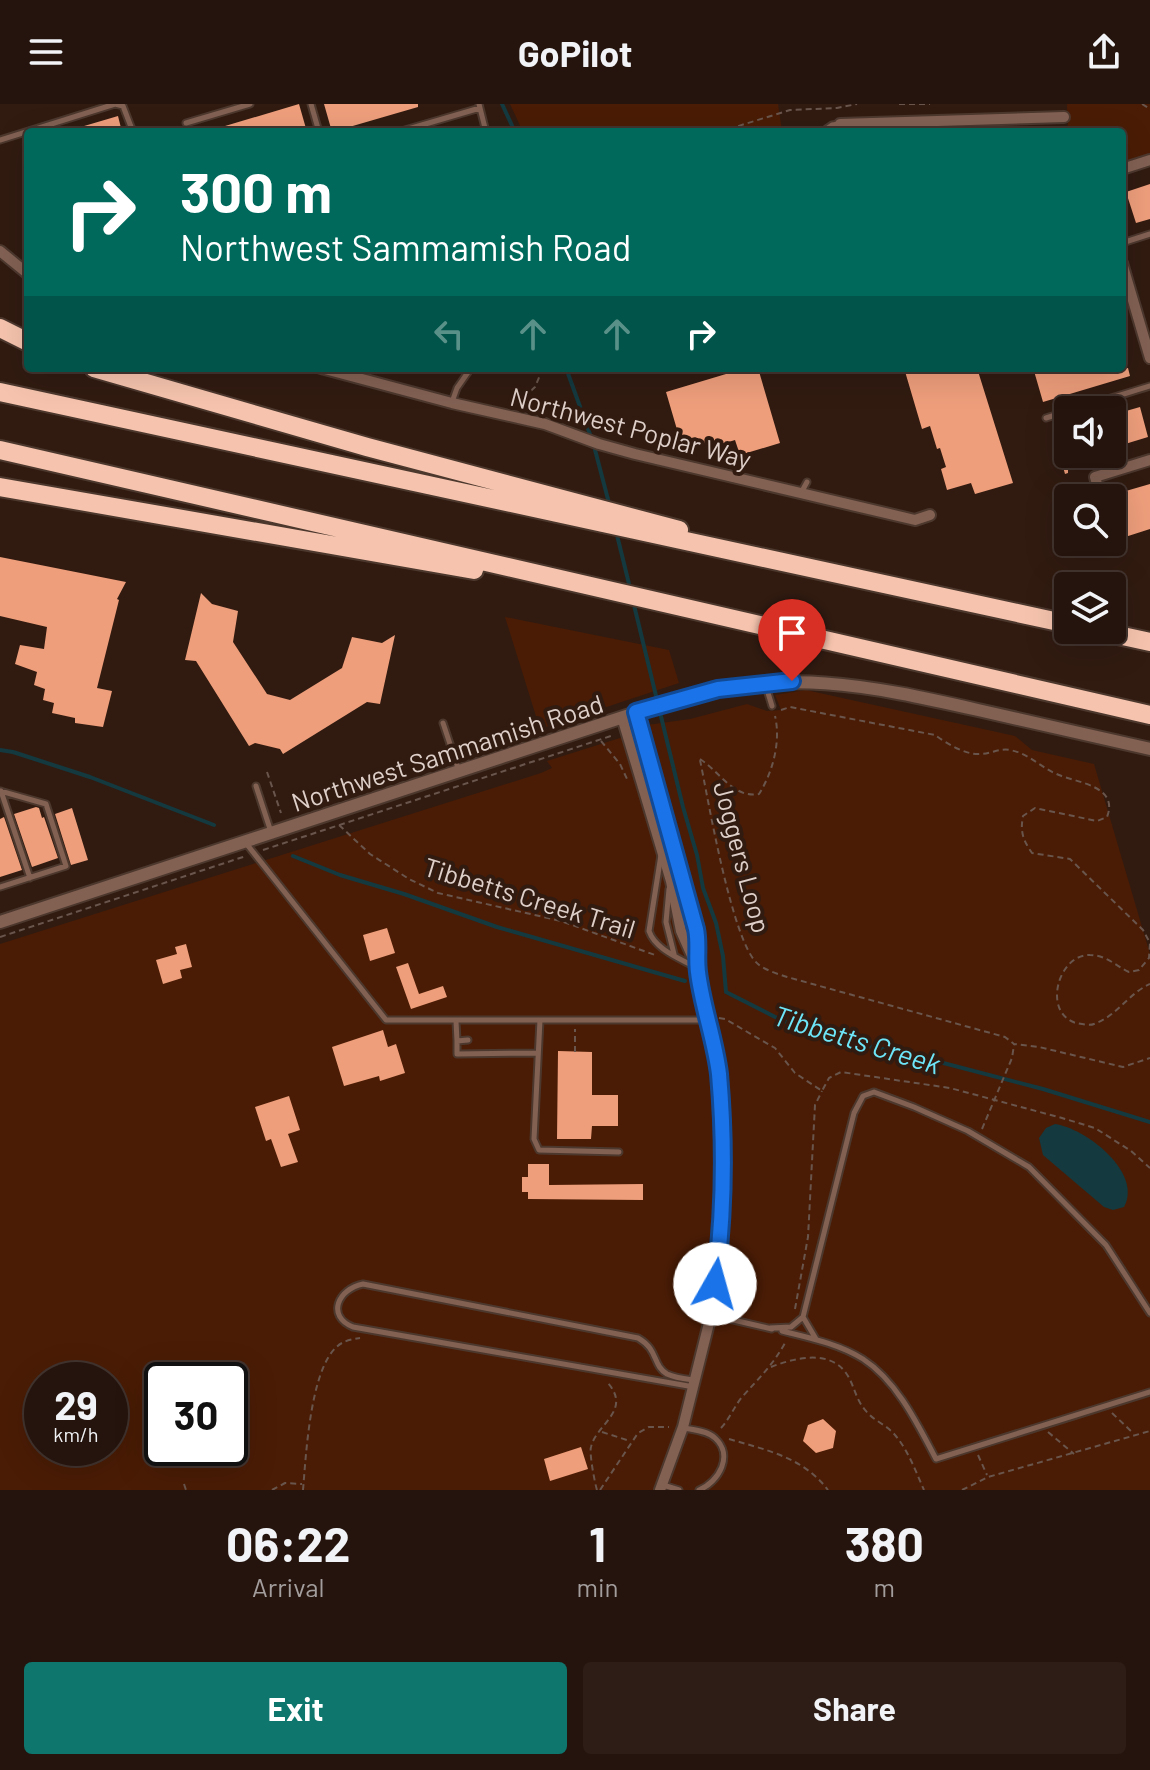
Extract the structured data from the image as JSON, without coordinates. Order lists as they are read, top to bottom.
{
  "streets": {
    "street": ["Northwest Poplar Way", "Northwest Sammamish Road"],
    "path": ["Joggers Loop", "Tibbetts Creek Trail"]
  },
  "water": ["Tibbetts Creek"],
  "page": {
    "header": "GoPilot",
    "turn": ["300 m", "Northwest Sammamish Road"],
    "speed": "29 km/h",
    "limit": "30",
    "eta": [
      "06:22",
      "Arrival",
      "1",
      "min",
      "380",
      "m"
    ],
    "buttons": ["Exit", "Share"]
  }
}
